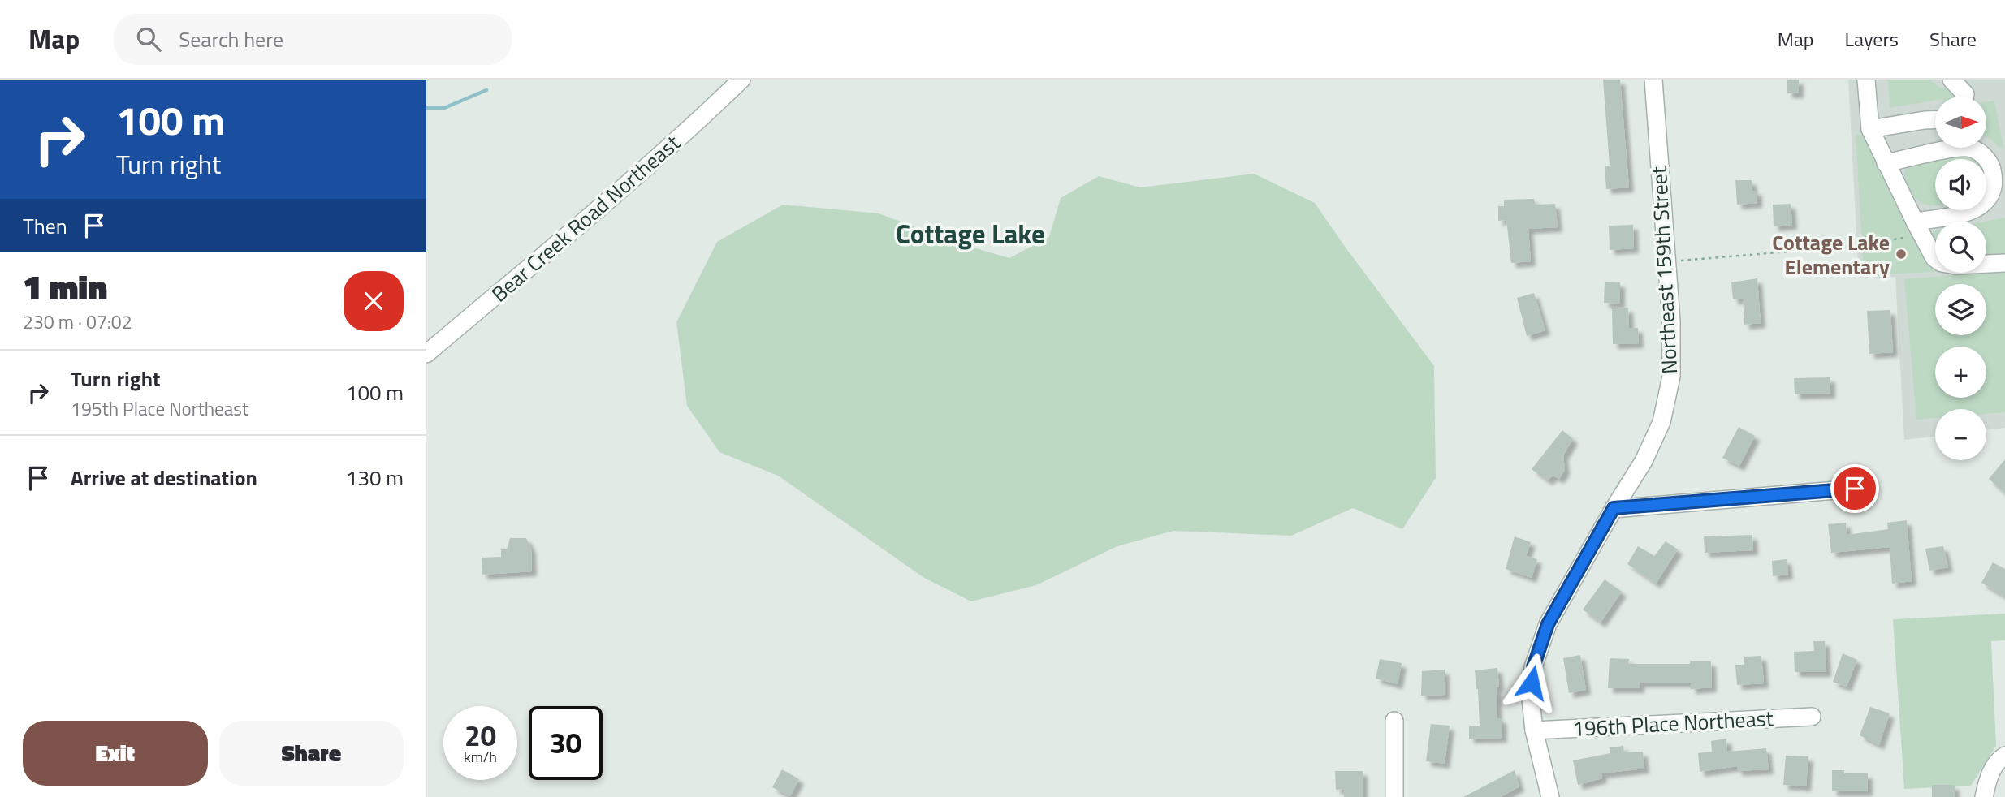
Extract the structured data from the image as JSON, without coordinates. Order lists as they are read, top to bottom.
{
  "streets": {
    "street": ["Bear Creek Road Northeast", "Northeast 159th Street", "196th Place Northeast"]
  },
  "crossings": [
    ["Northeast 159th Street", "196th Place Northeast"]
  ],
  "districts": ["Cottage Lake"],
  "places": ["Cottage Lake Elementary"],
  "north": "right",
  "page": {
    "header": "Map",
    "search": "Search here",
    "nav": ["Map", "Layers", "Share"],
    "turn": ["100 m", "Turn right"],
    "map_buttons": ["+", "−"],
    "then": "Then",
    "heading": ["1 min", "230 m · 07:02"],
    "list": [
      {
        "name": "Turn right",
        "note": "195th Place Northeast",
        "value": "100 m"
      },
      {
        "name": "Arrive at destination",
        "value": "130 m"
      }
    ],
    "speed": "20 km/h",
    "limit": "30",
    "buttons": ["Exit", "Share"]
  }
}
